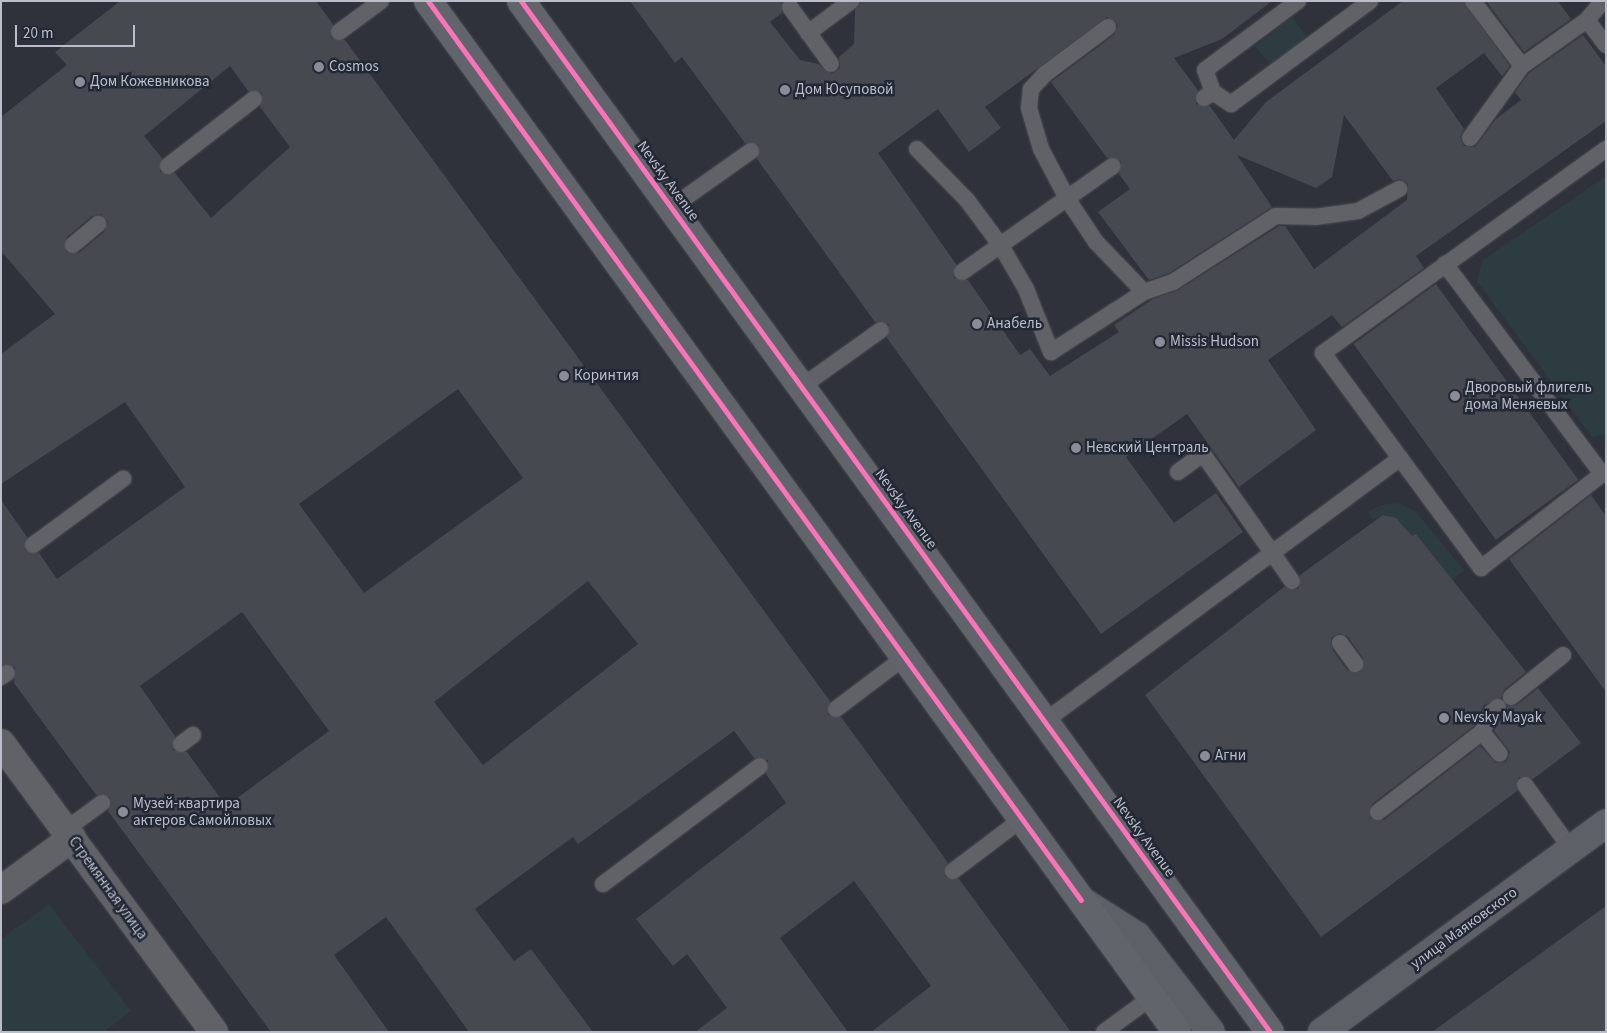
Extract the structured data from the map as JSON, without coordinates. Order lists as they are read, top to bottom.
{
  "streets": {
    "main road": ["Nevsky Avenue", "улица Маяковского"],
    "street": ["Стремянная улица"]
  },
  "places": [
    "Cosmos",
    "Дом Кожевникова",
    "Дом Юсуповой",
    "Анабель",
    "Missis Hudson",
    "Коринтия",
    "Дворовый флигель дома Меняевых",
    "Невский Централь",
    "Nevsky Mayak",
    "Агни",
    "Музей-квартира актеров Самойловых"
  ],
  "scale_bar": "20 m"
}
